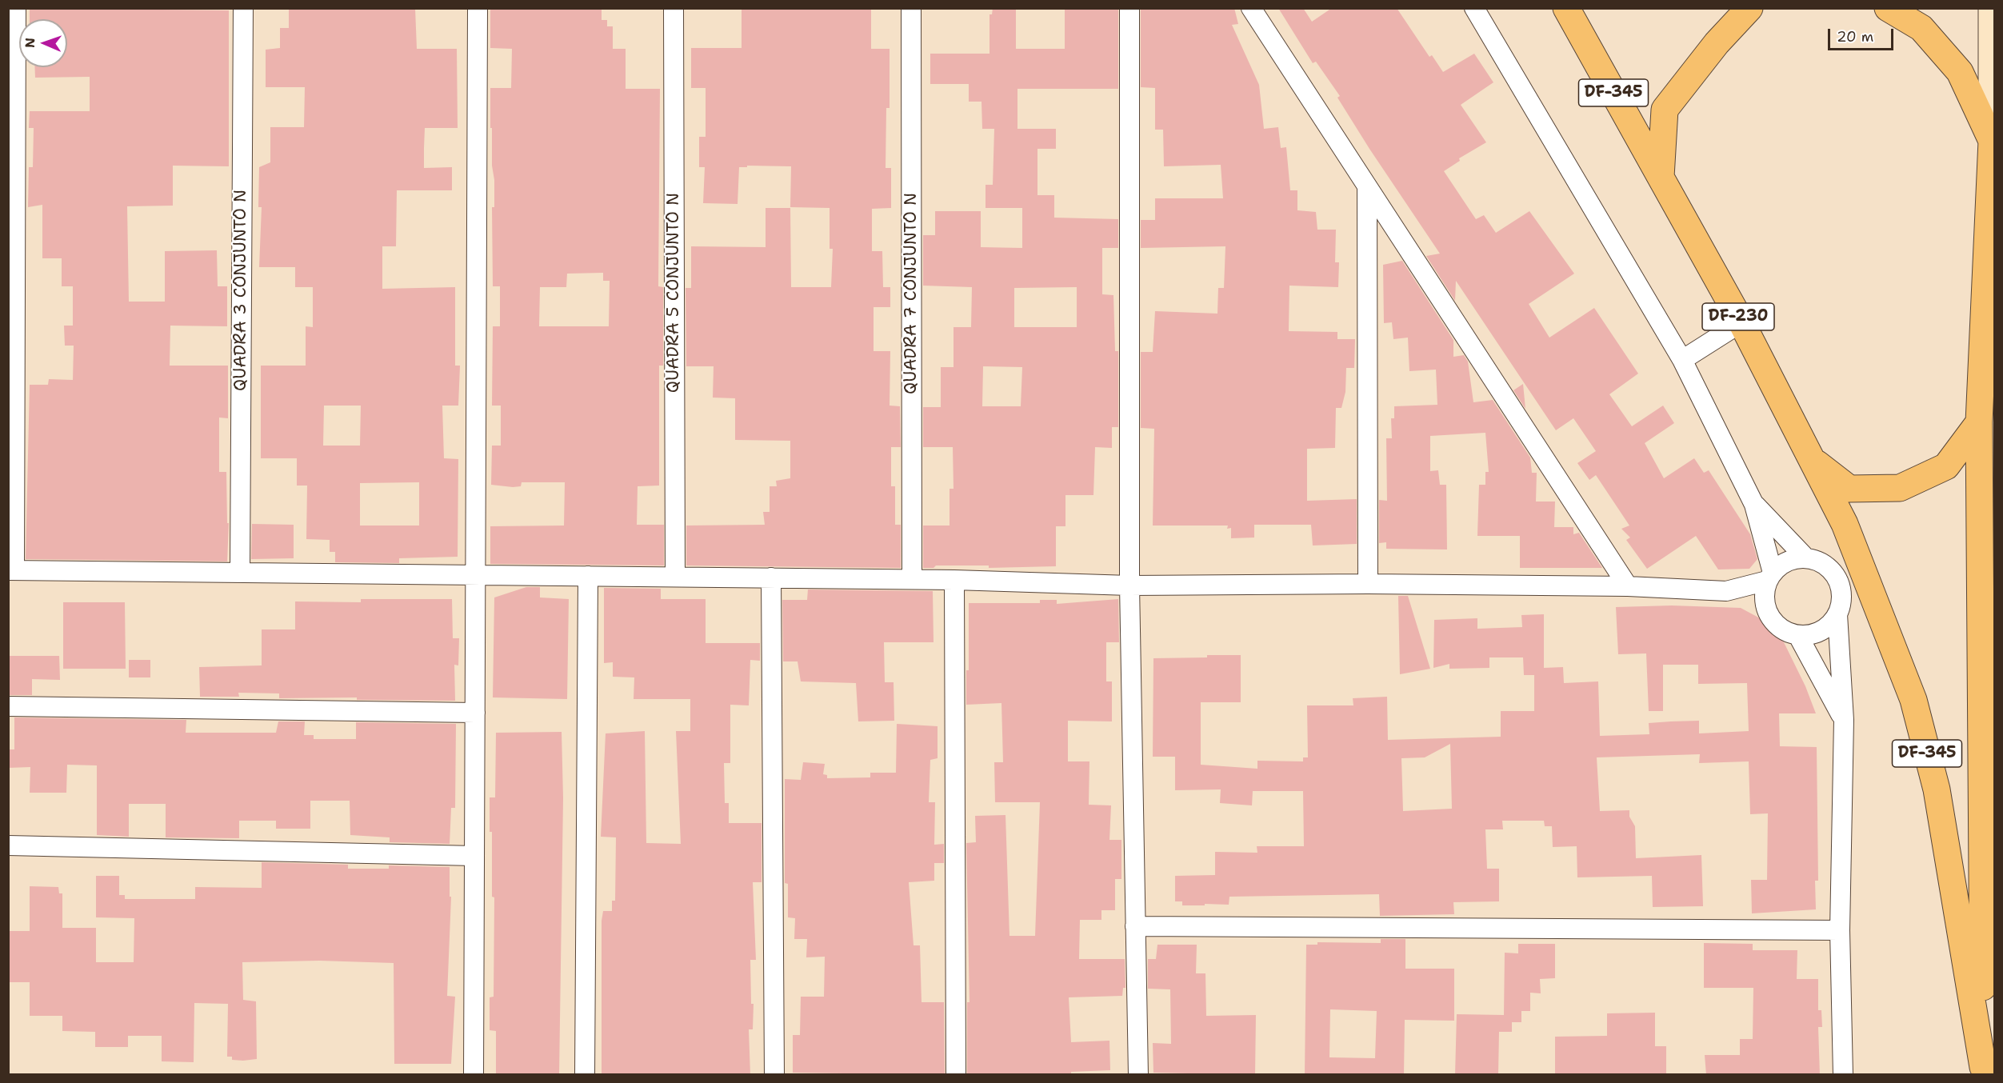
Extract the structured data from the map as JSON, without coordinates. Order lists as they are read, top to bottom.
{
  "streets": {
    "main road": ["DF-345", "DF-230"],
    "street": ["QUADRA 3 CONJUNTO N", "QUADRA 5 CONJUNTO N", "QUADRA 7 CONJUNTO N"]
  },
  "scale_bar": "20 m",
  "north": "left"
}
